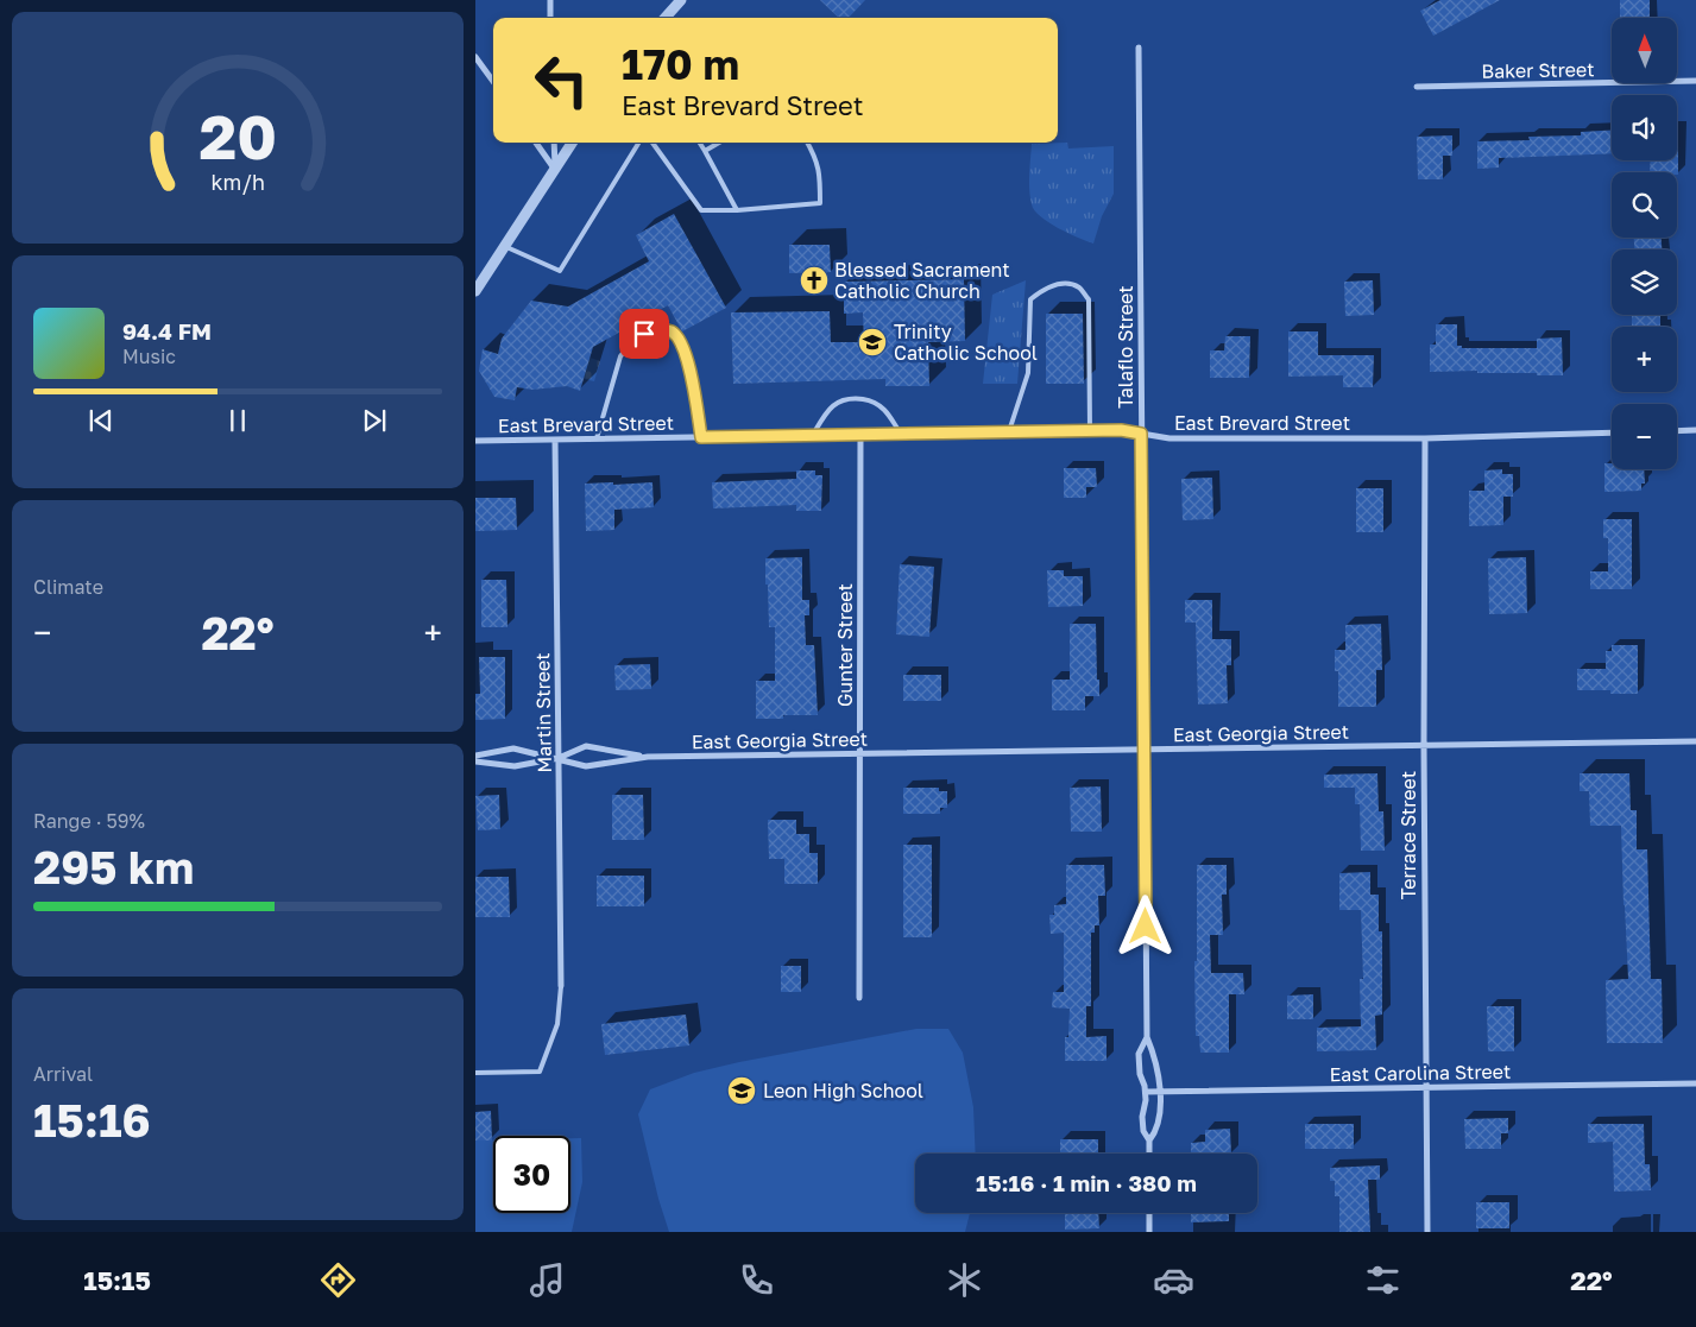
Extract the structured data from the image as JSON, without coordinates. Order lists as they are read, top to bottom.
{
  "streets": {
    "street": [
      "Baker Street",
      "Talaflo Street",
      "East Brevard Street",
      "Gunter Street",
      "Martin Street",
      "East Georgia Street",
      "Terrace Street",
      "East Carolina Street"
    ]
  },
  "crossings": [
    ["Talaflo Street", "East Brevard Street"],
    ["Talaflo Street", "East Georgia Street"],
    ["Talaflo Street", "East Carolina Street"],
    ["East Brevard Street", "Gunter Street"],
    ["East Brevard Street", "Martin Street"],
    ["East Brevard Street", "Terrace Street"],
    ["Gunter Street", "East Georgia Street"],
    ["Martin Street", "East Georgia Street"],
    ["East Georgia Street", "Terrace Street"],
    ["Terrace Street", "East Carolina Street"]
  ],
  "places": {
    "church": ["Blessed Sacrament Catholic Church"],
    "school or university": ["Trinity Catholic School", "Leon High School"]
  },
  "north": "top",
  "page": {
    "map_buttons": ["+", "−"],
    "turn": ["170 m", "East Brevard Street"],
    "song": ["94.4 FM", "Music"],
    "tile": [
      "Climate",
      ["Range · 59%", "295 km"],
      ["Arrival", "15:16"]
    ],
    "heat": ["−", "22°", "+"],
    "limit": "30",
    "trip": "15:16 · 1 min · 380 m",
    "tabs": ["15:15", "22°"],
    "gauge": ["20", "km/h"]
  }
}
